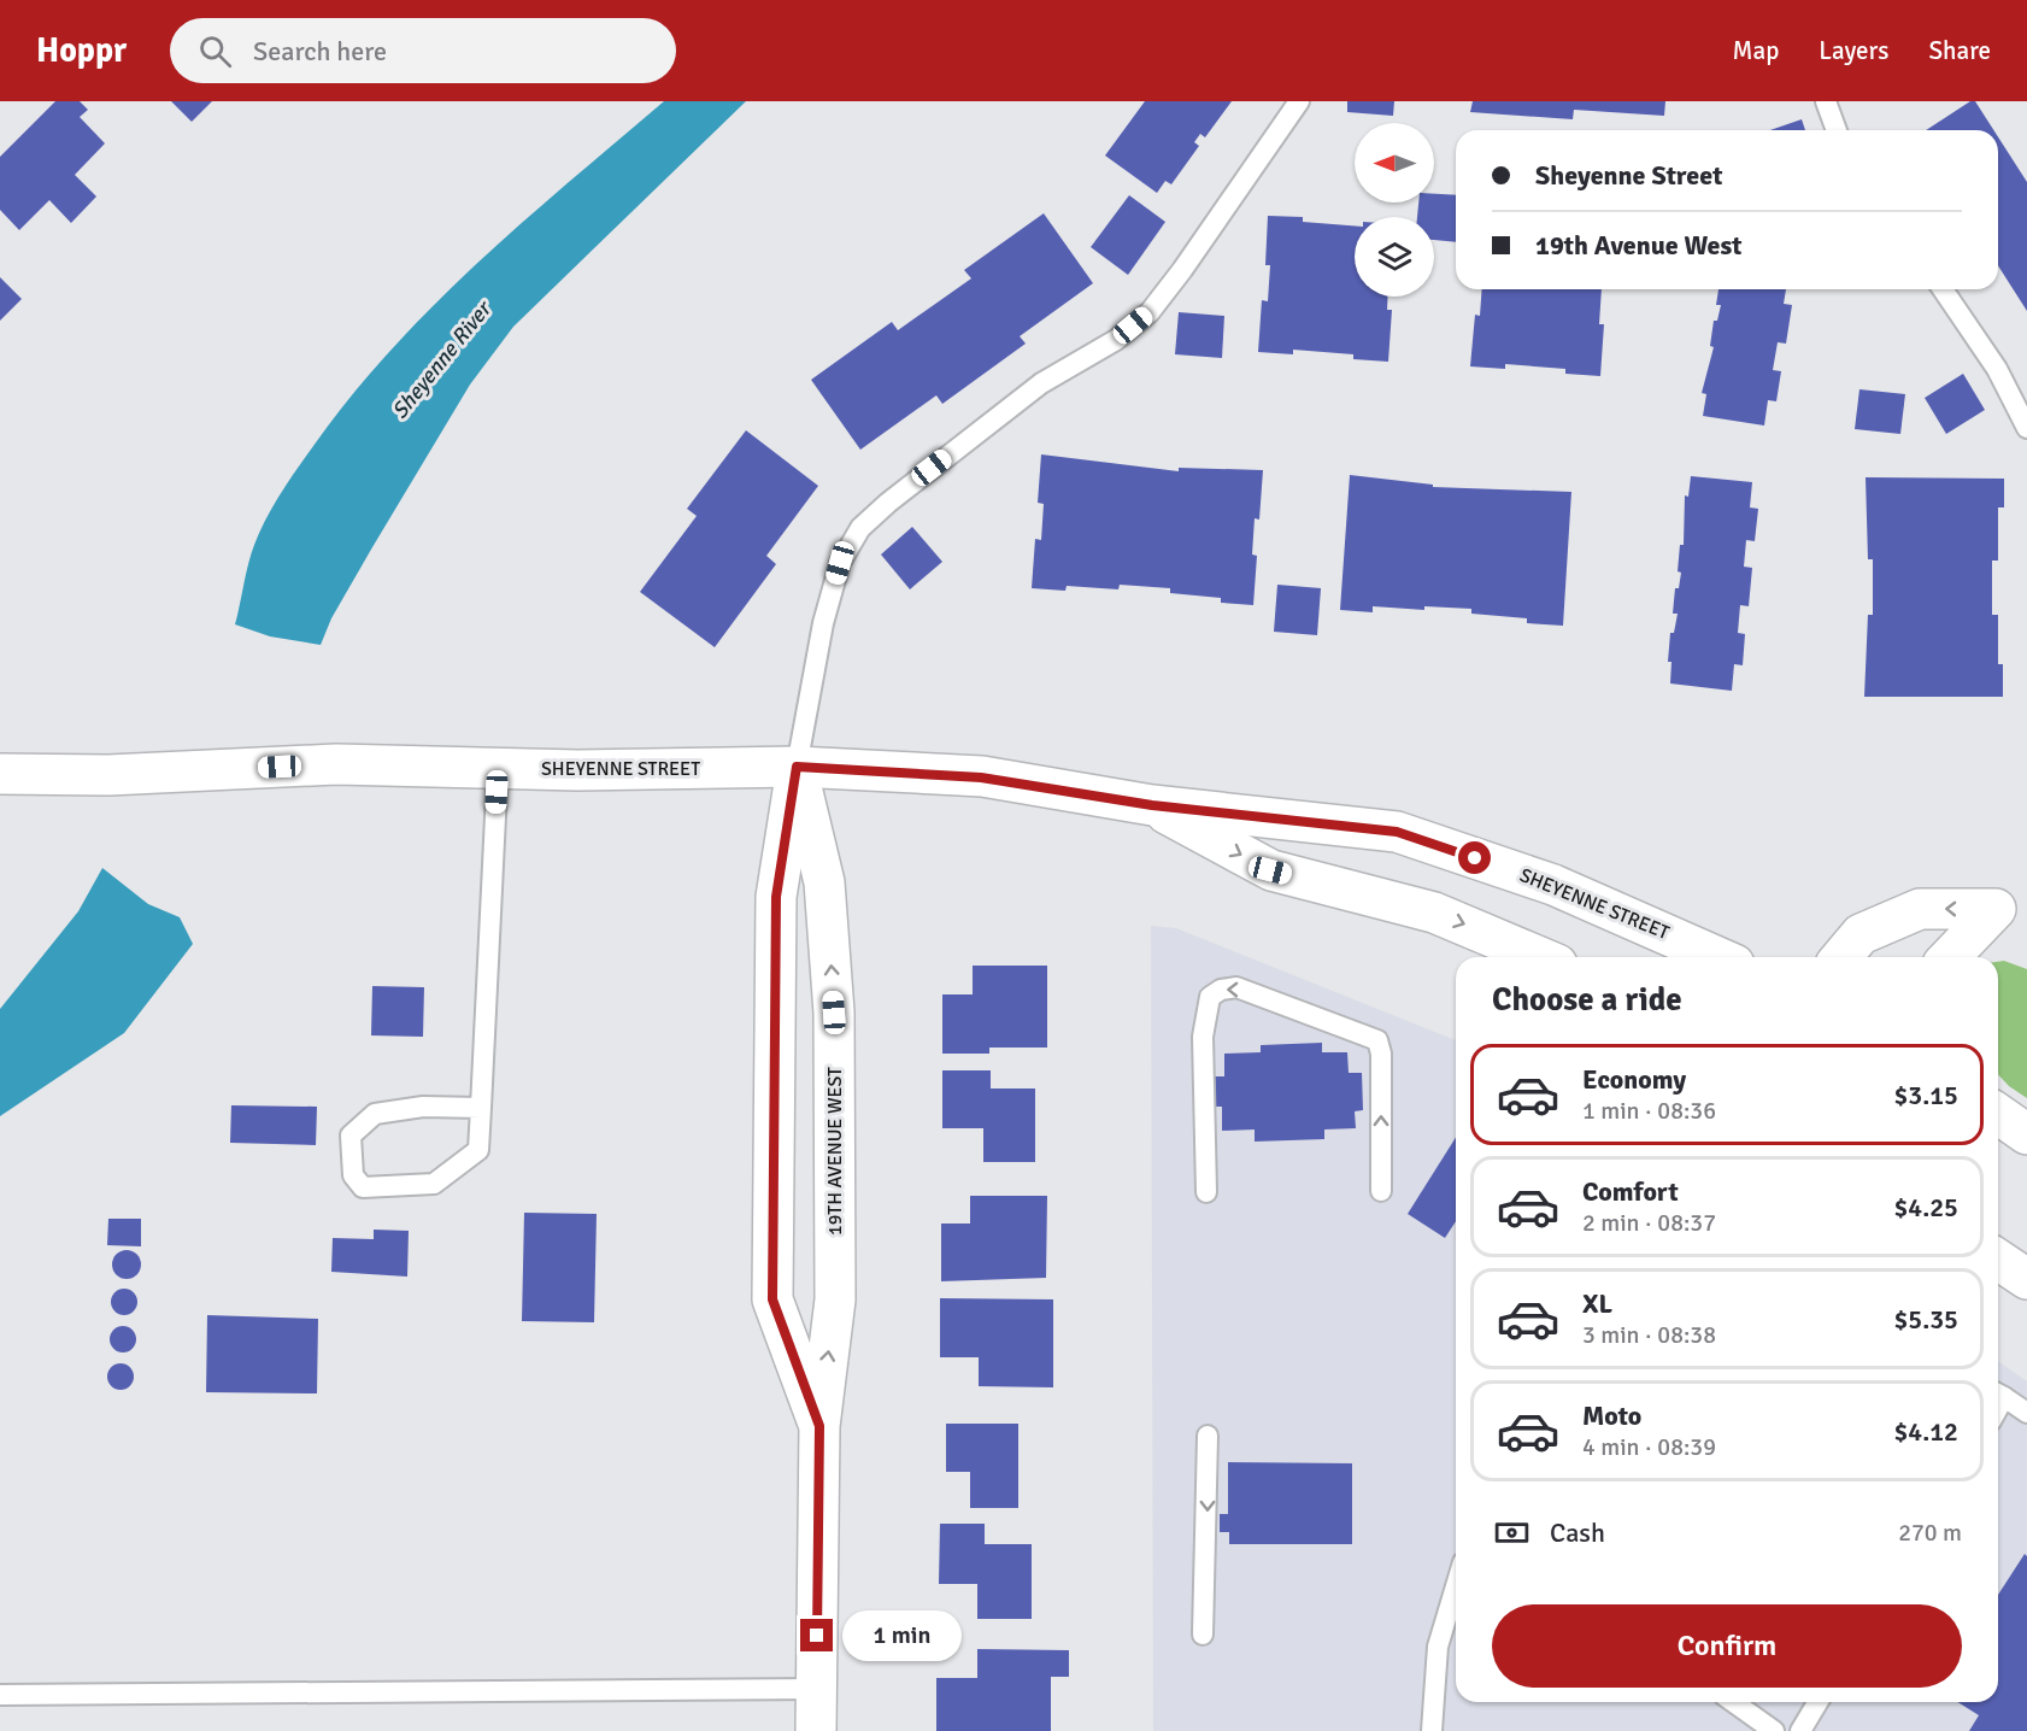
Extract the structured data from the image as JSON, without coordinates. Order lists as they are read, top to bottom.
{
  "streets": {
    "main road": ["SHEYENNE STREET", "19TH AVENUE WEST"]
  },
  "crossings": [
    ["SHEYENNE STREET", "19TH AVENUE WEST"]
  ],
  "water": ["Sheyenne River"],
  "north": "left",
  "page": {
    "header": "Hoppr",
    "search": "Search here",
    "nav": ["Map", "Layers", "Share"],
    "banner": ["Sheyenne Street", "19th Avenue West"],
    "heading": "Choose a ride",
    "list": [
      {
        "name": "Economy",
        "note": "1 min · 08:36",
        "value": "$3.15"
      },
      {
        "name": "Comfort",
        "note": "2 min · 08:37",
        "value": "$4.25"
      },
      {
        "name": "XL",
        "note": "3 min · 08:38",
        "value": "$5.35"
      },
      {
        "name": "Moto",
        "note": "4 min · 08:39",
        "value": "$4.12"
      }
    ],
    "pay": ["Cash", "270 m"],
    "buttons": "Confirm",
    "bubble": "1 min"
  }
}
